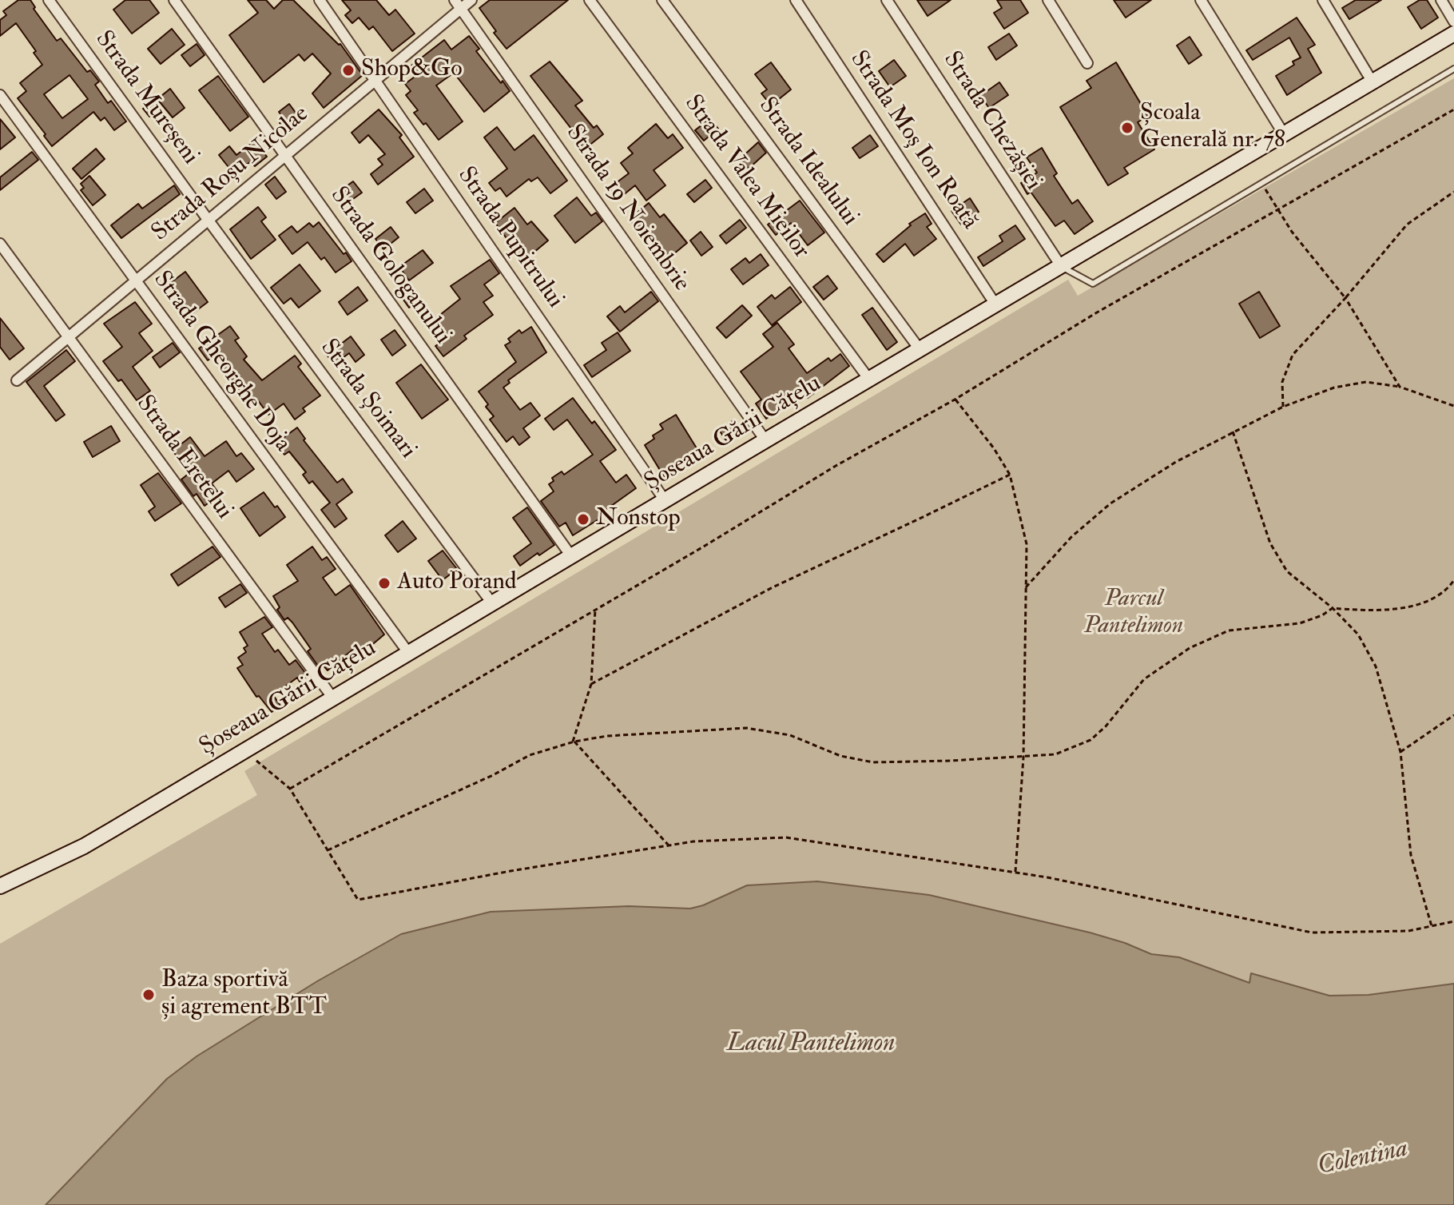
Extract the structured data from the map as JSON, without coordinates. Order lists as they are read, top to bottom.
{
  "streets": {
    "main road": ["Șoseaua Gării Cățelu"],
    "street": [
      "Strada Mureșeni",
      "Strada Chezășiei",
      "Strada Moș Ion Roată",
      "Strada Idealului",
      "Strada Roșu Nicolae",
      "Strada Valea Mieilor",
      "Strada 19 Noiembrie",
      "Strada Pupitrului",
      "Strada Gologanului",
      "Strada Gheorghe Doja",
      "Strada Șoimari",
      "Strada Eretelui"
    ]
  },
  "crossings": [
    ["Strada Mureșeni", "Strada Roșu Nicolae"],
    ["Strada Mureșeni", "Strada Șoimari"],
    ["Strada Chezășiei", "Șoseaua Gării Cățelu"],
    ["Strada Moș Ion Roată", "Șoseaua Gării Cățelu"],
    ["Strada Idealului", "Șoseaua Gării Cățelu"],
    ["Strada Roșu Nicolae", "Strada 19 Noiembrie"],
    ["Strada Roșu Nicolae", "Strada Pupitrului"],
    ["Strada Roșu Nicolae", "Strada Gologanului"],
    ["Strada Roșu Nicolae", "Strada Gheorghe Doja"],
    ["Strada Roșu Nicolae", "Strada Șoimari"],
    ["Strada Roșu Nicolae", "Strada Eretelui"],
    ["Strada Valea Mieilor", "Șoseaua Gării Cățelu"],
    ["Strada 19 Noiembrie", "Șoseaua Gării Cățelu"],
    ["Strada Pupitrului", "Șoseaua Gării Cățelu"],
    ["Strada Gologanului", "Șoseaua Gării Cățelu"],
    ["Strada Gheorghe Doja", "Șoseaua Gării Cățelu"],
    ["Strada Șoimari", "Șoseaua Gării Cățelu"],
    ["Șoseaua Gării Cățelu", "Strada Eretelui"]
  ],
  "water": ["Lacul Pantelimon", "Colentina"],
  "parks": ["Parcul Pantelimon"],
  "places": [
    "Shop&Go",
    "Școala Generală nr. 78",
    "Nonstop",
    "Auto Porand",
    "Baza sportivă și agrement BTT"
  ]
}
